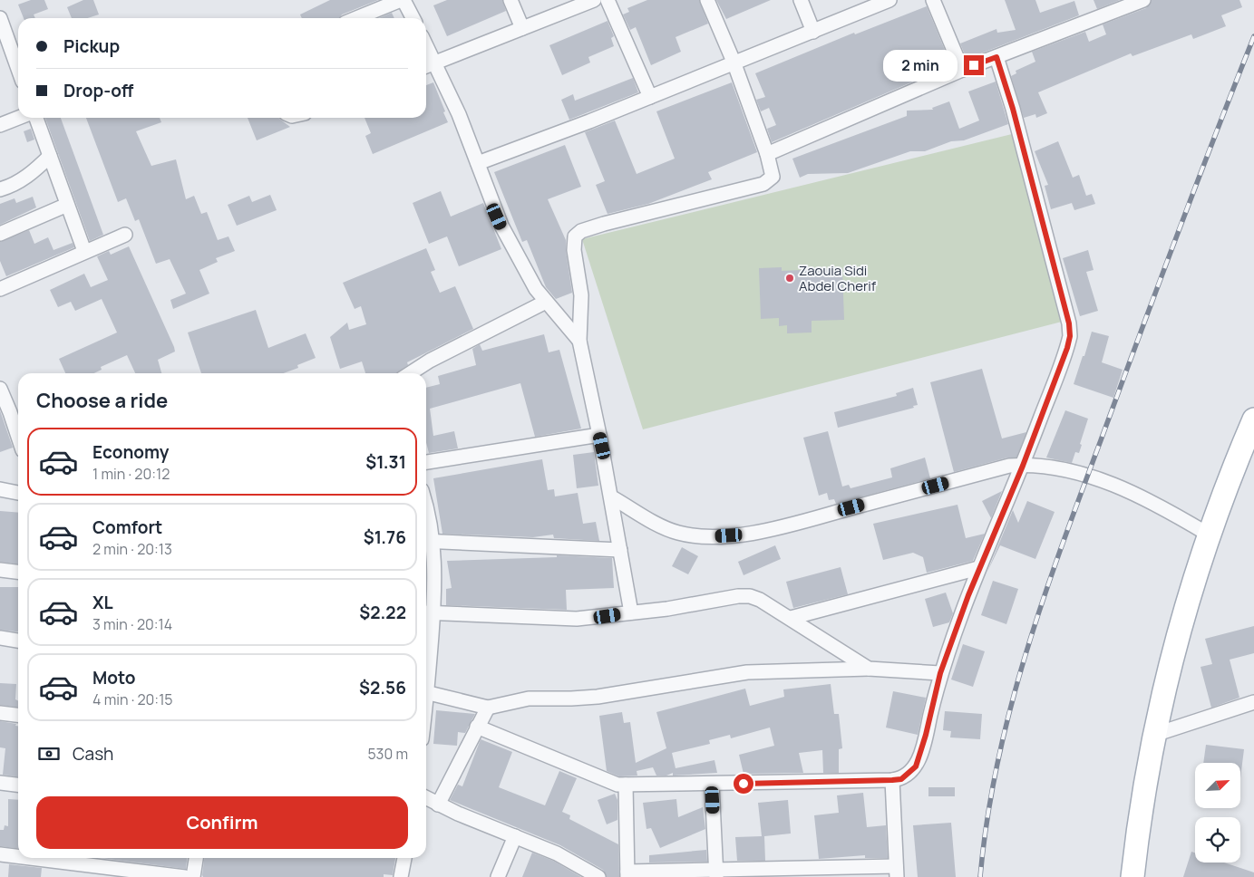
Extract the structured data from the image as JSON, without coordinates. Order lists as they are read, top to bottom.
{
  "places": ["Zaouia Sidi Abdel Cherif"],
  "north": "top right",
  "page": {
    "banner": ["Pickup", "Drop-off"],
    "bubble": "2 min",
    "heading": "Choose a ride",
    "list": [
      {
        "name": "Economy",
        "note": "1 min · 20:12",
        "value": "$1.31"
      },
      {
        "name": "Comfort",
        "note": "2 min · 20:13",
        "value": "$1.76"
      },
      {
        "name": "XL",
        "note": "3 min · 20:14",
        "value": "$2.22"
      },
      {
        "name": "Moto",
        "note": "4 min · 20:15",
        "value": "$2.56"
      }
    ],
    "pay": ["Cash", "530 m"],
    "buttons": "Confirm"
  }
}
